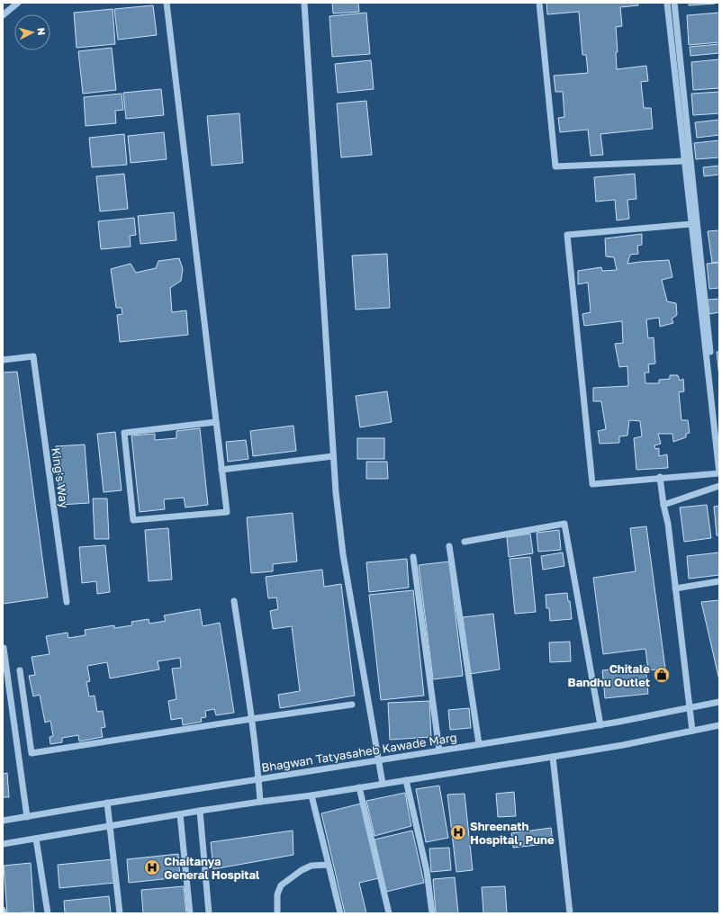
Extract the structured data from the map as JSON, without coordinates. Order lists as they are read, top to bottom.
{
  "streets": {
    "street": ["King's Way", "Bhagwan Tatyasaheb Kawade Marg"]
  },
  "places": {
    "shop": ["Chitale Bandhu Outlet"],
    "hospital": ["Shreenath Hospital, Pune", "Chaitanya General Hospital"]
  },
  "north": "right"
}
